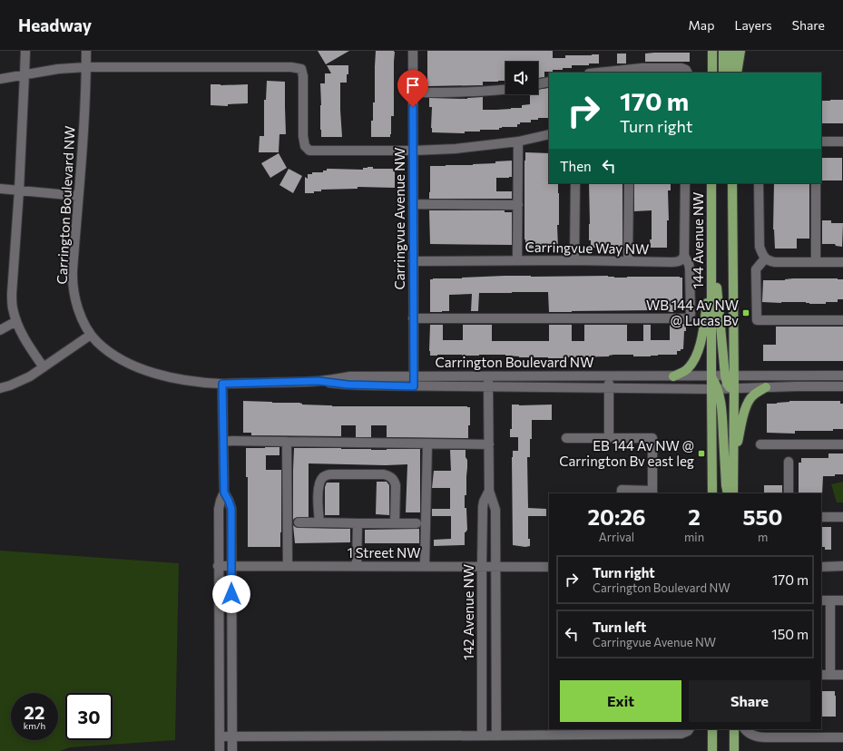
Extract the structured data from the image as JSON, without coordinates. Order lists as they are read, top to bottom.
{
  "streets": {
    "main road": ["144 Avenue NW"],
    "street": [
      "Carrington Boulevard NW",
      "Carringvue Avenue NW",
      "Carringvue Way NW",
      "1 Street NW",
      "142 Avenue NW"
    ]
  },
  "crossings": [
    ["Carrington Boulevard NW", "Carringvue Avenue NW"],
    ["Carrington Boulevard NW", "144 Avenue NW"],
    ["Carrington Boulevard NW", "142 Avenue NW"],
    ["Carringvue Avenue NW", "Carringvue Way NW"],
    ["1 Street NW", "142 Avenue NW"]
  ],
  "places": {
    "transit": ["WB 144 Av NW @ Lucas Bv", "EB 144 Av NW @ Carrington Bv east leg"]
  },
  "page": {
    "header": "Headway",
    "nav": ["Map", "Layers", "Share"],
    "turn": ["170 m", "Turn right"],
    "then": "Then",
    "eta": [
      "20:26",
      "Arrival",
      "2",
      "min",
      "550",
      "m"
    ],
    "list": [
      {
        "name": "Turn right",
        "note": "Carrington Boulevard NW",
        "value": "170 m"
      },
      {
        "name": "Turn left",
        "note": "Carringvue Avenue NW",
        "value": "150 m"
      }
    ],
    "buttons": ["Exit", "Share"],
    "speed": "22 km/h",
    "limit": "30"
  }
}
